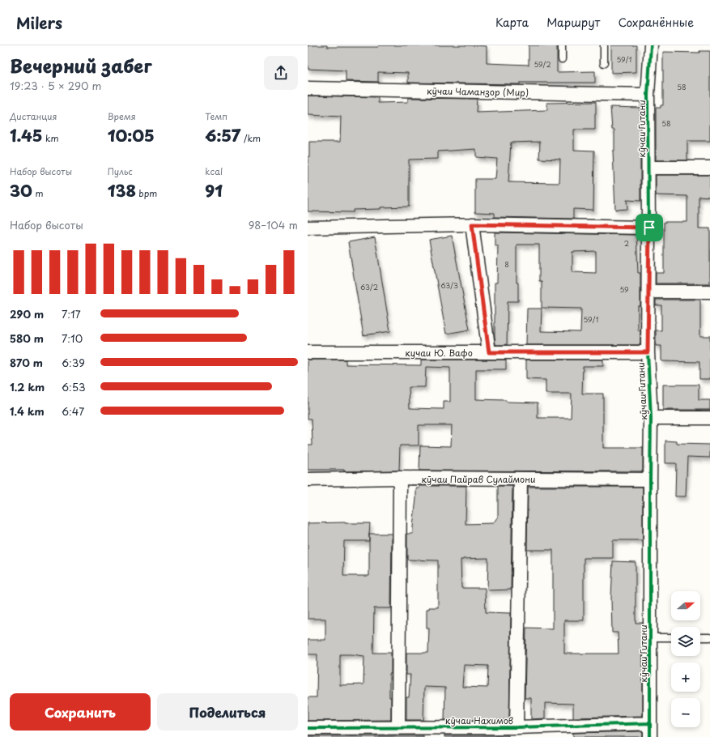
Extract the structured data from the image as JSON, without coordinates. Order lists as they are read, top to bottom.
{
  "streets": {
    "street": [
      "кӯчаи Чаманзор (Мир)",
      "кӯчаи Гитани",
      "кучаи Ю. Вафо",
      "кӯчаи Пайрав Сулаймони",
      "кӯчаи Нахимов"
    ]
  },
  "crossings": [
    ["кӯчаи Чаманзор (Мир)", "кӯчаи Гитани"],
    ["кӯчаи Гитани", "кучаи Ю. Вафо"],
    ["кӯчаи Гитани", "кӯчаи Пайрав Сулаймони"],
    ["кӯчаи Гитани", "кӯчаи Нахимов"],
    ["кӯчаи Пайрав Сулаймони", "кӯчаи Нахимов"]
  ],
  "house_numbers": [
    "59/1",
    "59/2",
    "58",
    "58",
    "2",
    "8",
    "63/3",
    "63/2",
    "59",
    "59/1"
  ],
  "north": "right",
  "page": {
    "header": "Milers",
    "nav": ["Карта", "Маршрут", "Сохранённые"],
    "heading": ["Вечерний забег", "19:23 · 5 × 290 m"],
    "stats": [
      ["Дистанция", "1.45 km"],
      ["Время", "10:05"],
      ["Темп", "6:57 /km"],
      ["Набор высоты", "30 m"],
      ["Пульс", "138 bpm"],
      ["kcal", "91"]
    ],
    "chart": ["Набор высоты", "98–104 m"],
    "list": [
      {
        "name": "290 m",
        "note": "7:17"
      },
      {
        "name": "580 m",
        "note": "7:10"
      },
      {
        "name": "870 m",
        "note": "6:39"
      },
      {
        "name": "1.2 km",
        "note": "6:53"
      },
      {
        "name": "1.4 km",
        "note": "6:47"
      }
    ],
    "map_buttons": ["+", "−"],
    "buttons": ["Сохранить", "Поделиться"]
  }
}
